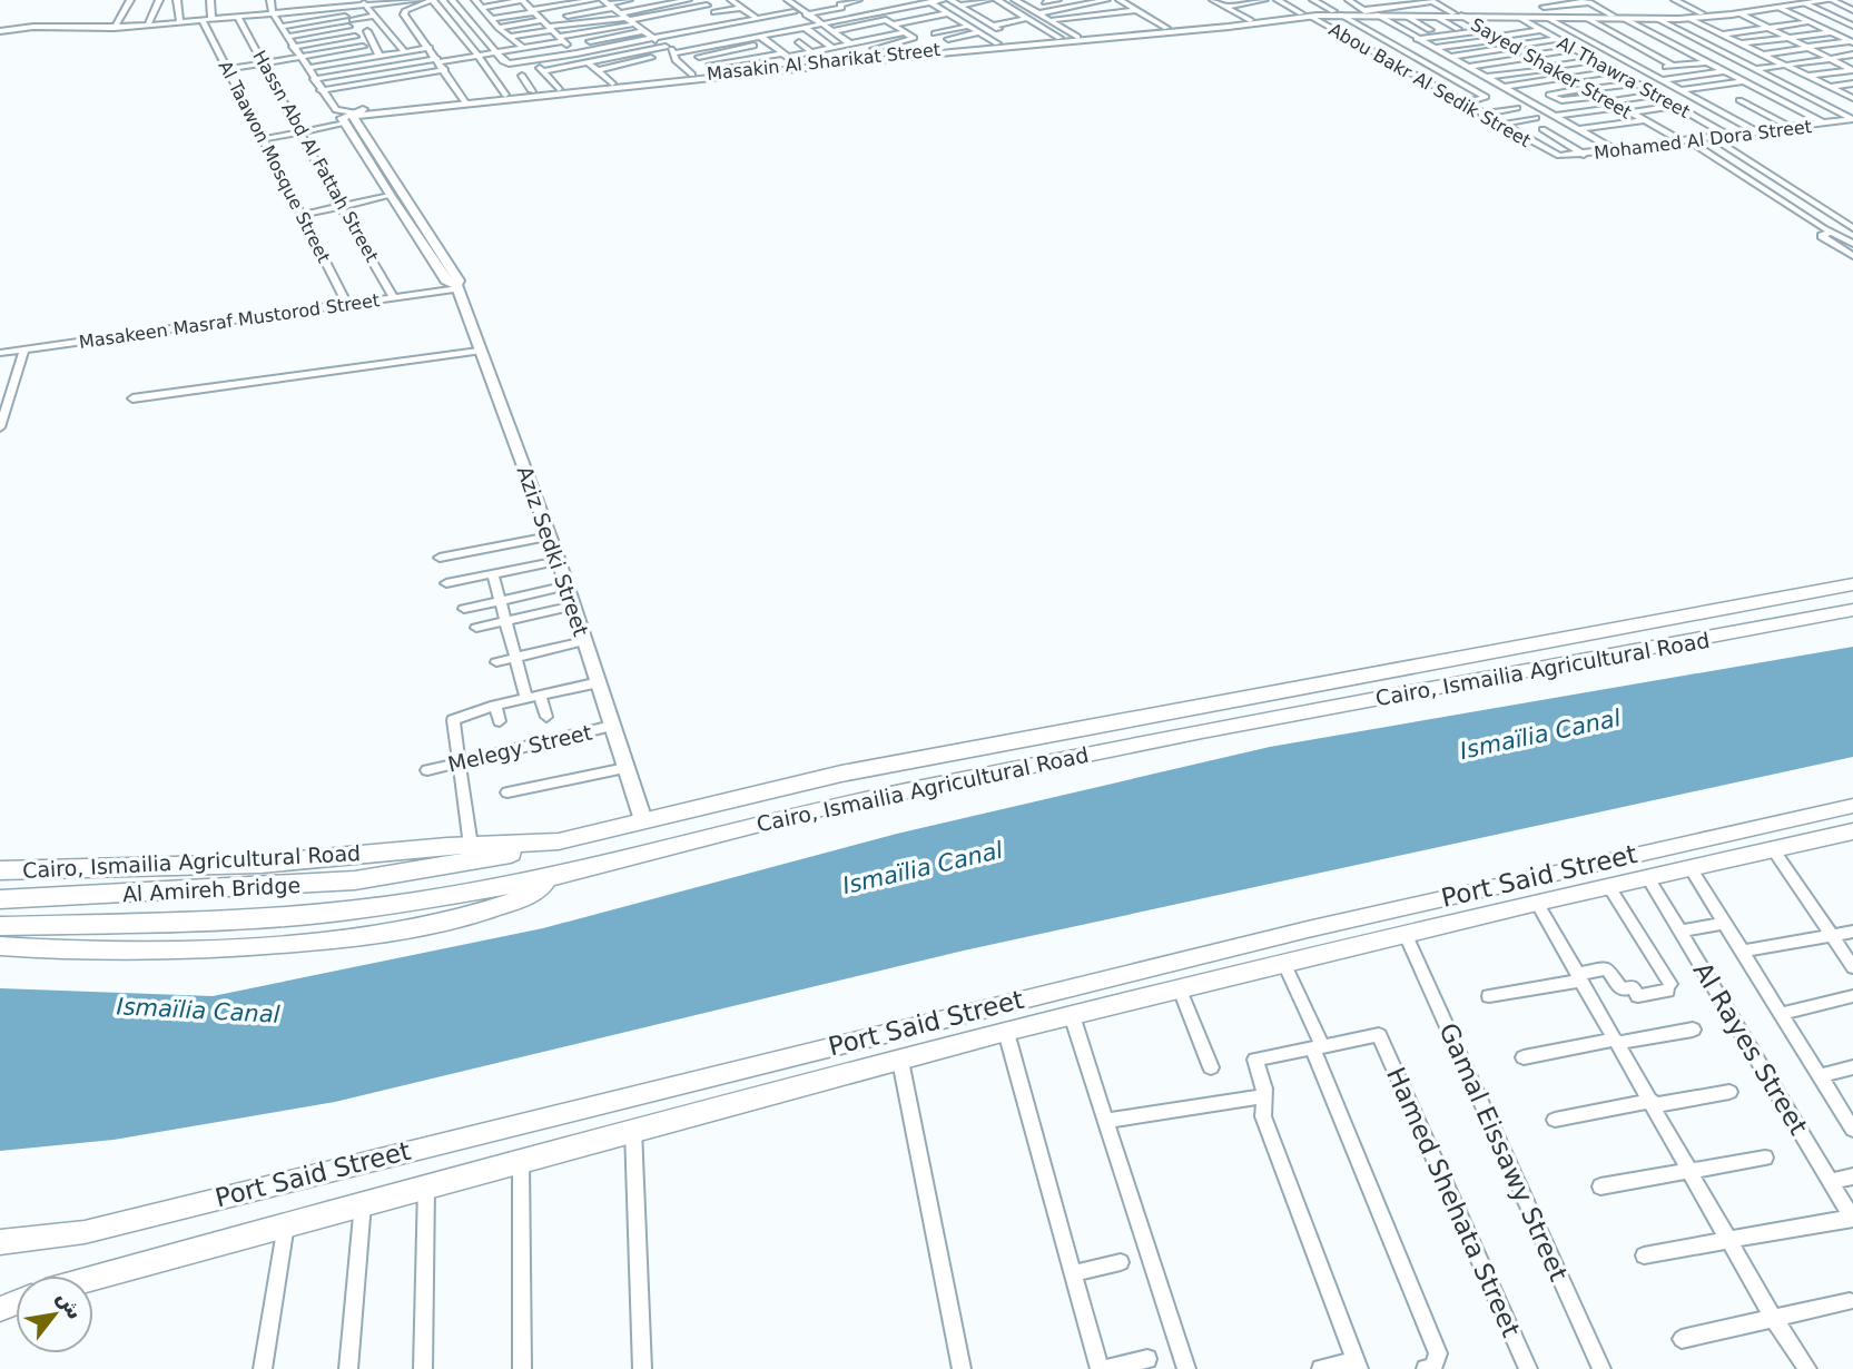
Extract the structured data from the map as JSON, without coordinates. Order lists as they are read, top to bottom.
{
  "streets": {
    "main road": ["Cairo, Ismailia Agricultural Road", "Port Said Street", "Al Amireh Bridge"],
    "street": [
      "Masakin Al Sharikat Street",
      "Sayed Shaker Street",
      "Al Thawra Street",
      "Abou Bakr Al Sedik Street",
      "Mohamed Al Dora Street",
      "Hassn Abd Al Fattah Street",
      "Al Taawon Mosque Street",
      "Masakeen Masraf Mustorod Street",
      "Aziz Sedki Street",
      "Melegy Street",
      "Al Rayes Street",
      "Gamal Eissawy Street",
      "Hamed Shehata Street"
    ]
  },
  "crossings": [
    ["Masakin Al Sharikat Street", "Abou Bakr Al Sedik Street"],
    ["Masakin Al Sharikat Street", "Aziz Sedki Street"],
    ["Sayed Shaker Street", "Mohamed Al Dora Street"],
    ["Al Thawra Street", "Mohamed Al Dora Street"],
    ["Abou Bakr Al Sedik Street", "Mohamed Al Dora Street"],
    ["Hassn Abd Al Fattah Street", "Masakeen Masraf Mustorod Street"],
    ["Al Taawon Mosque Street", "Masakeen Masraf Mustorod Street"],
    ["Masakeen Masraf Mustorod Street", "Aziz Sedki Street"],
    ["Aziz Sedki Street", "Cairo, Ismailia Agricultural Road"],
    ["Aziz Sedki Street", "Melegy Street"],
    ["Cairo, Ismailia Agricultural Road", "Al Amireh Bridge"],
    ["Port Said Street", "Al Rayes Street"],
    ["Port Said Street", "Gamal Eissawy Street"]
  ],
  "water": ["Ismaïlia Canal"],
  "north": "top right"
}
